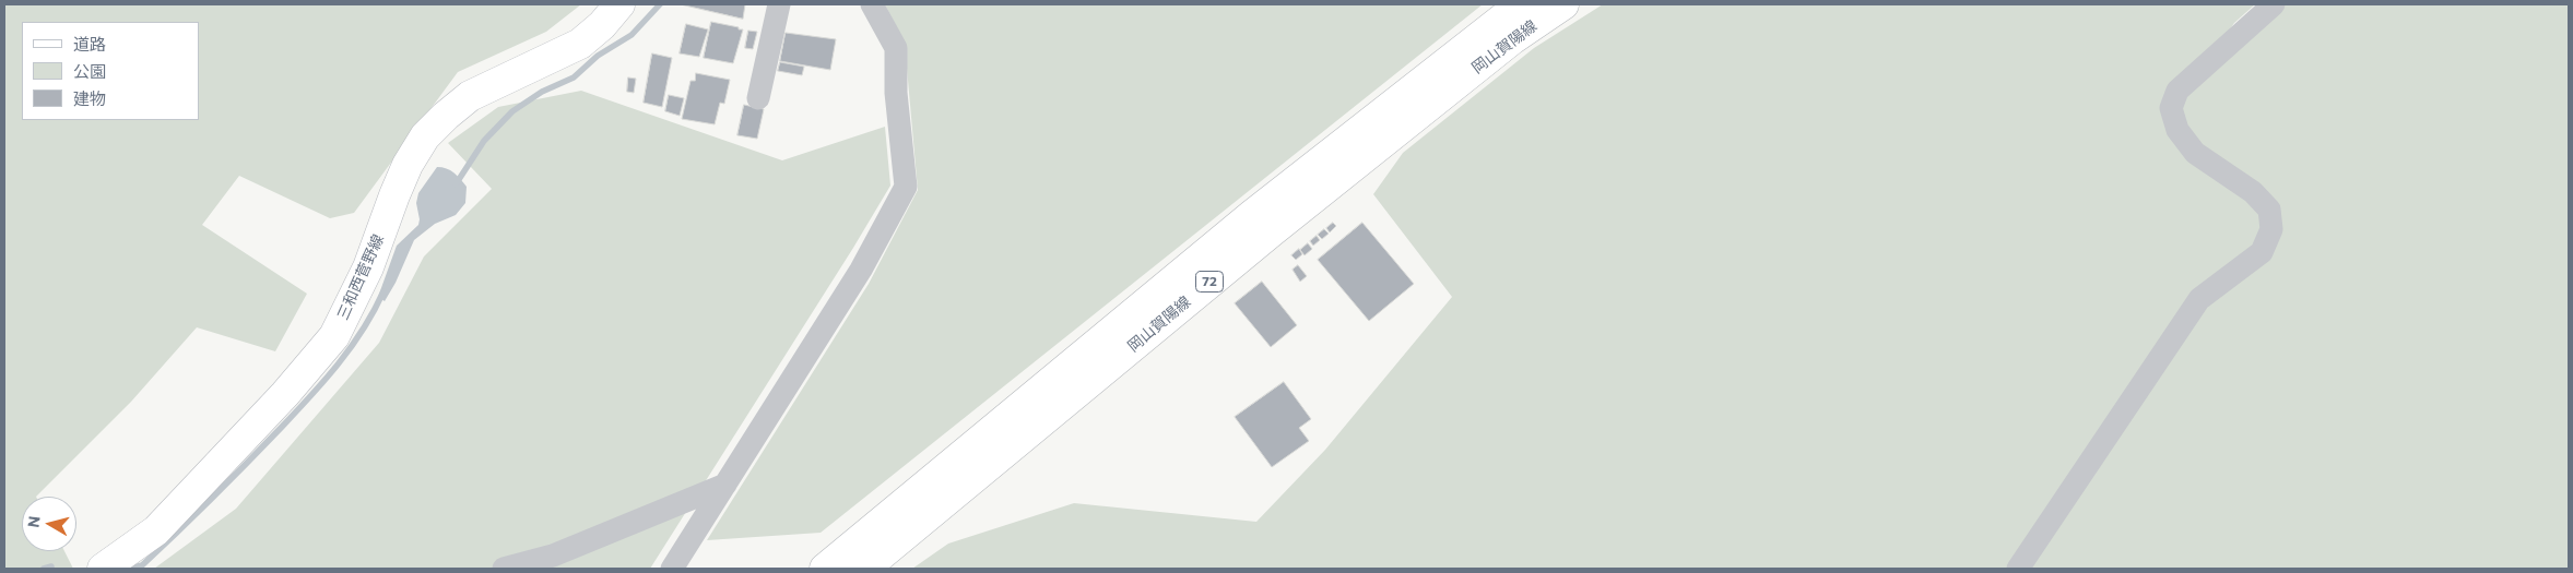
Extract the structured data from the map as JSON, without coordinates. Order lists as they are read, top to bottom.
{
  "streets": {
    "main road": ["岡山賀陽線", "三和西菅野線", "72"]
  },
  "legend": ["道路", "公園", "建物"],
  "north": "left"
}
